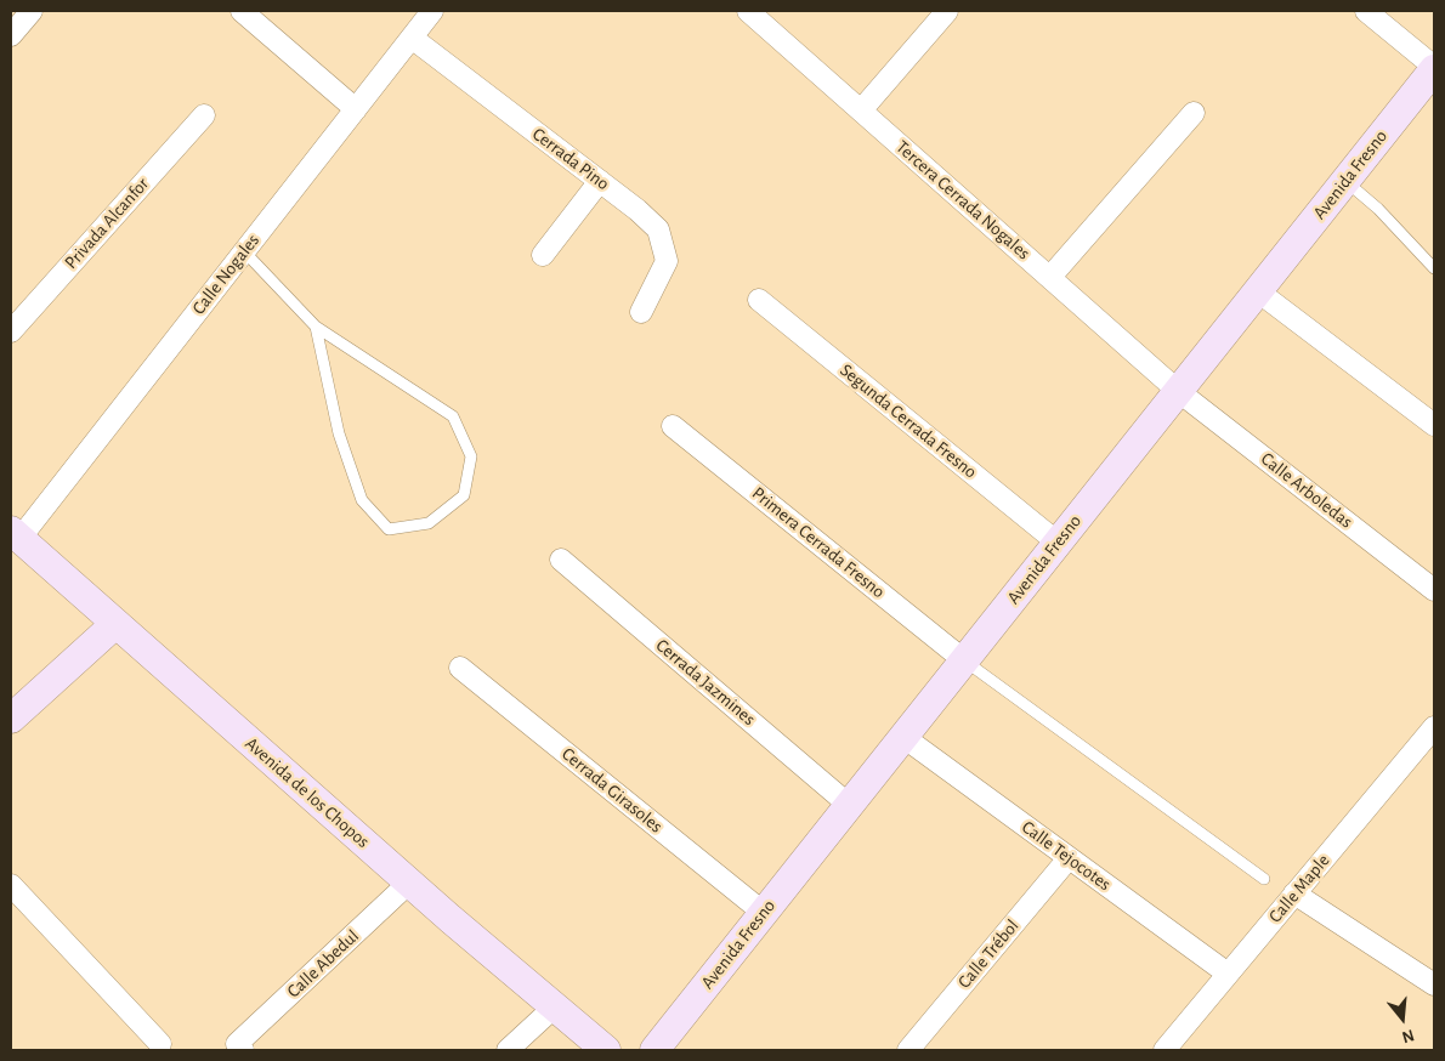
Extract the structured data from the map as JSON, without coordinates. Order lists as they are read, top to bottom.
{
  "streets": {
    "street": [
      "Cerrada Pino",
      "Avenida Fresno",
      "Tercera Cerrada Nogales",
      "Privada Alcanfor",
      "Calle Nogales",
      "Segunda Cerrada Fresno",
      "Calle Arboledas",
      "Primera Cerrada Fresno",
      "Cerrada Jazmines",
      "Cerrada Girasoles",
      "Avenida de los Chopos",
      "Calle Tejocotes",
      "Calle Maple",
      "Calle Trébol",
      "Calle Abedul"
    ]
  },
  "crossings": [
    ["Cerrada Pino", "Calle Nogales"],
    ["Avenida Fresno", "Tercera Cerrada Nogales"],
    ["Avenida Fresno", "Segunda Cerrada Fresno"],
    ["Avenida Fresno", "Calle Arboledas"],
    ["Avenida Fresno", "Primera Cerrada Fresno"],
    ["Avenida Fresno", "Cerrada Jazmines"],
    ["Avenida Fresno", "Cerrada Girasoles"],
    ["Avenida Fresno", "Calle Tejocotes"],
    ["Tercera Cerrada Nogales", "Calle Arboledas"],
    ["Calle Nogales", "Avenida de los Chopos"],
    ["Avenida de los Chopos", "Calle Abedul"],
    ["Calle Tejocotes", "Calle Maple"],
    ["Calle Tejocotes", "Calle Trébol"]
  ],
  "north": "bottom"
}
